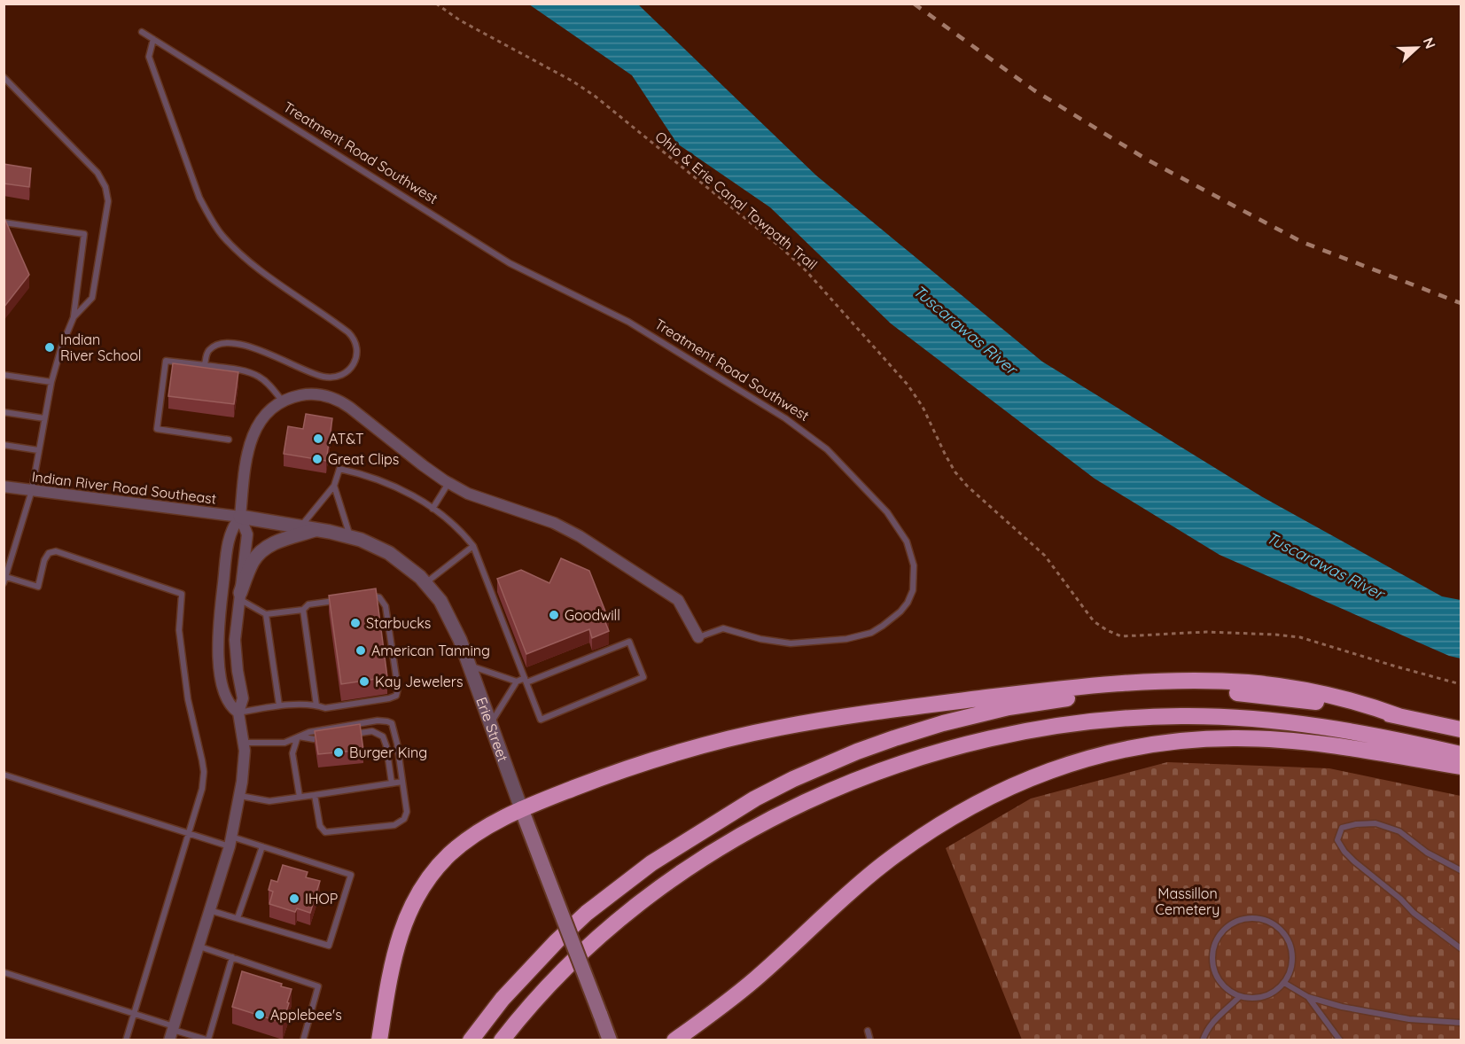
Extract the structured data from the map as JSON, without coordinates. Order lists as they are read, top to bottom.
{
  "streets": {
    "main road": ["Erie Street"],
    "street": ["Treatment Road Southwest", "Indian River Road Southeast"],
    "path": ["Ohio & Erie Canal Towpath Trail"]
  },
  "crossings": [
    ["Treatment Road Southwest", "Indian River Road Southeast"],
    ["Treatment Road Southwest", "Erie Street"],
    ["Indian River Road Southeast", "Erie Street"]
  ],
  "water": ["Tuscarawas River"],
  "parks": ["Massillon Cemetery"],
  "places": [
    "Indian River School",
    "AT&T",
    "Great Clips",
    "Goodwill",
    "Starbucks",
    "American Tanning",
    "Kay Jewelers",
    "Burger King",
    "IHOP",
    "Applebee's"
  ],
  "north": "right"
}
